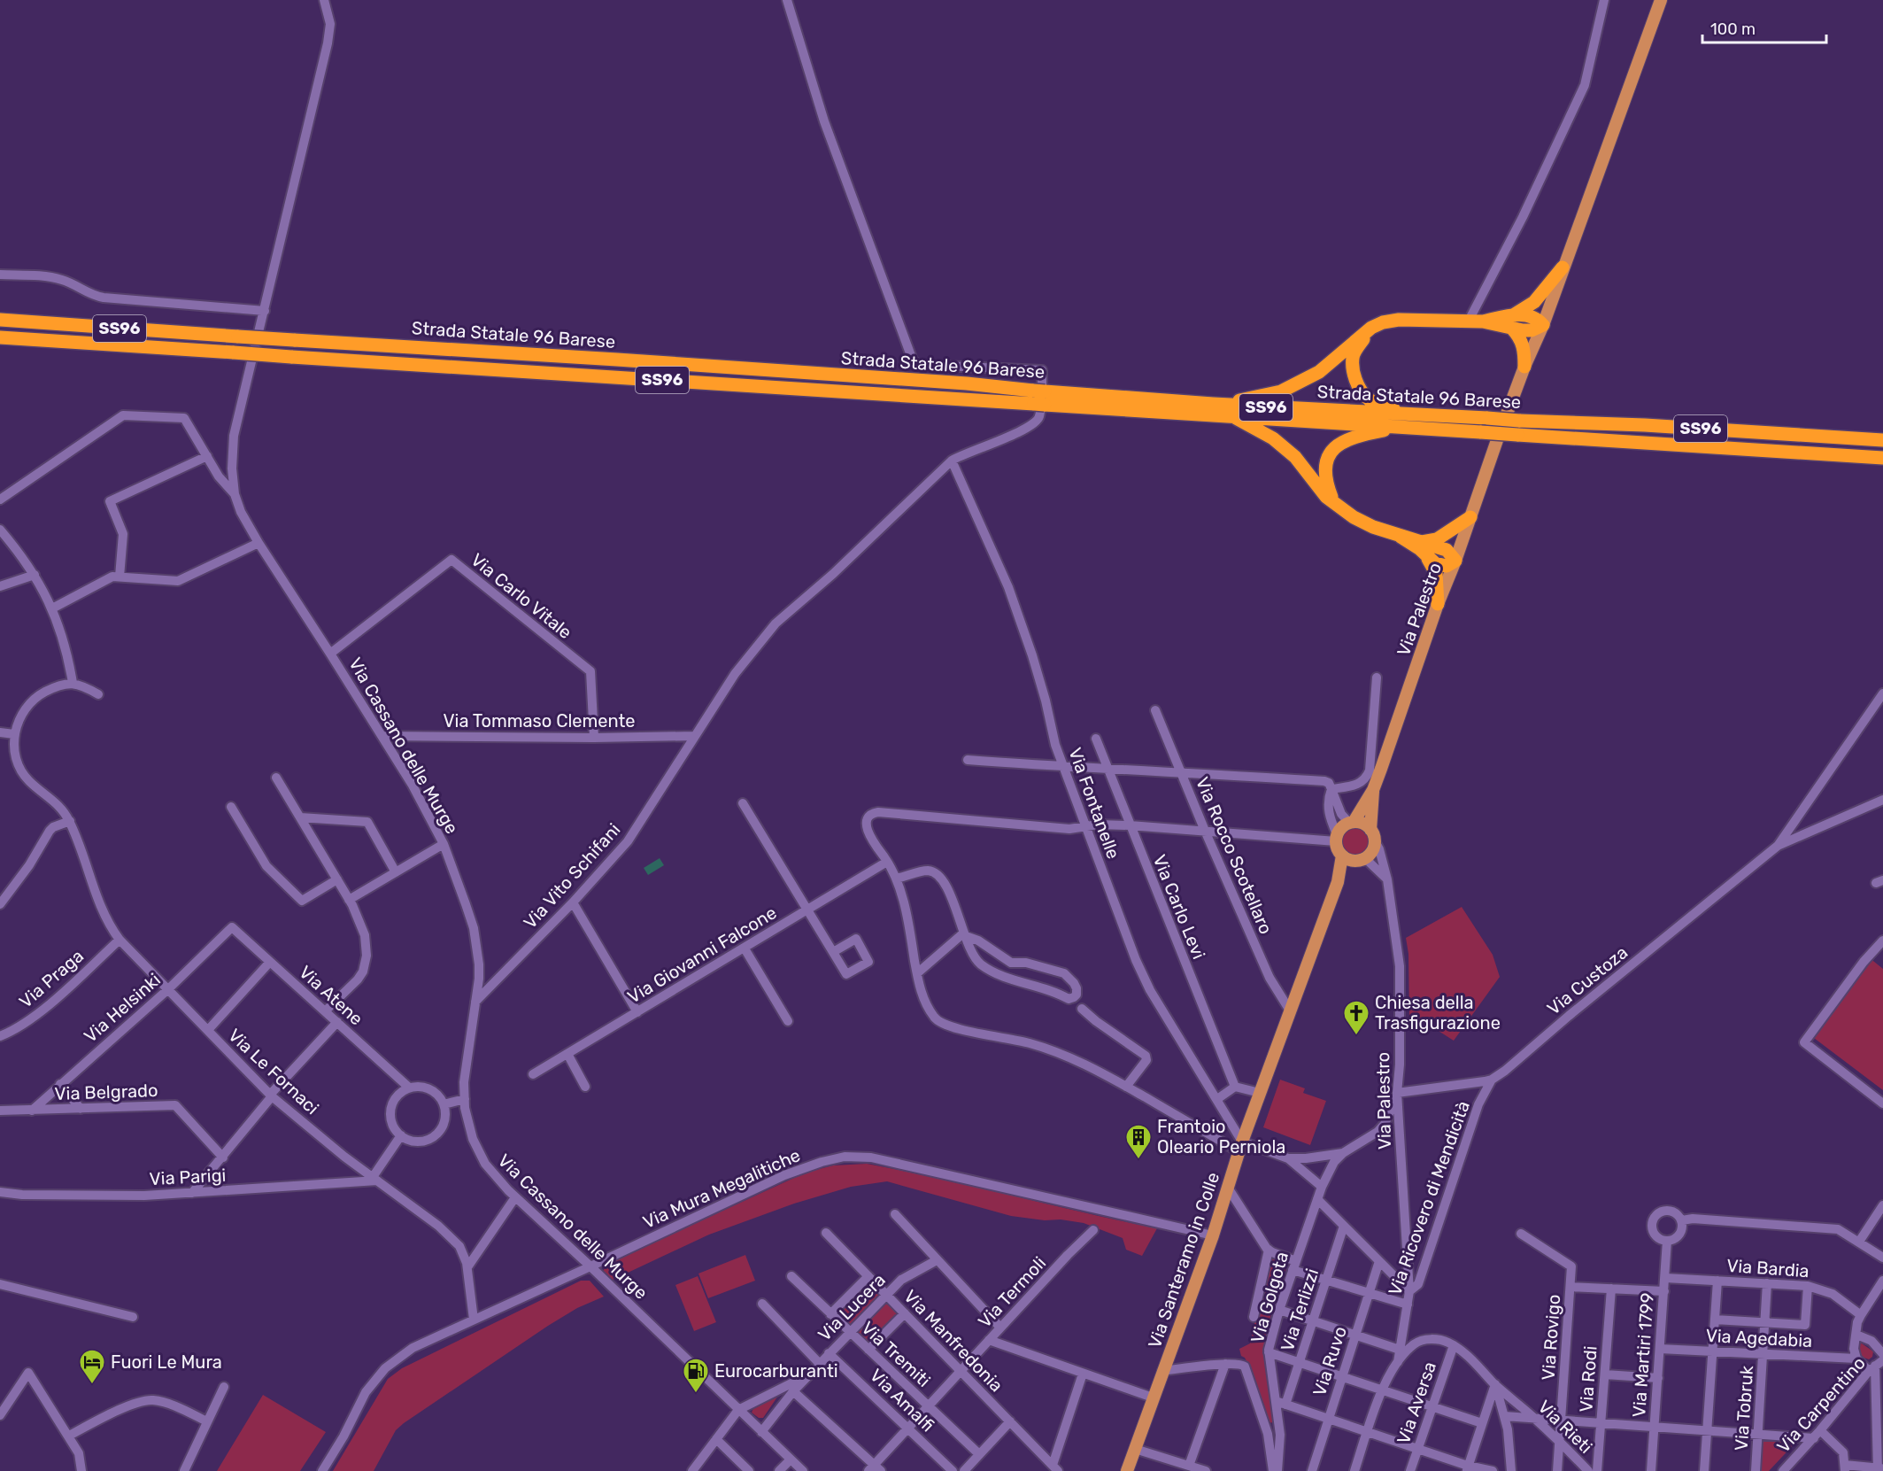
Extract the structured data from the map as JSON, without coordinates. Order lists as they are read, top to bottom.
{
  "streets": {
    "highway": ["SS96", "Strada Statale 96 Barese"],
    "main road": ["Via Palestro", "Via Santeramo in Colle"],
    "street": [
      "Via Carlo Vitale",
      "Via Tommaso Clemente",
      "Via Cassano delle Murge",
      "Via Fontanelle",
      "Via Rocco Scotellaro",
      "Via Vito Schifani",
      "Via Carlo Levi",
      "Via Giovanni Falcone",
      "Via Praga",
      "Via Custoza",
      "Via Atene",
      "Via Helsinki",
      "Via Le Fornaci",
      "Via Belgrado",
      "Via Parigi",
      "Via Mura Megalitiche",
      "Via Ricovero di Mendicità",
      "Via Bardia",
      "Via Termoli",
      "Via Golgota",
      "Via Lucera",
      "Via Terlizzi",
      "Via Rovigo",
      "Via Agedabia",
      "Via Manfredonia",
      "Via Tremiti",
      "Via Martiri 1799",
      "Via Ruvo",
      "Via Rodi",
      "Via Amalfi",
      "Via Aversa",
      "Via Carpentino",
      "Via Tobruk",
      "Via Rieti"
    ]
  },
  "crossings": [
    ["Via Carlo Vitale", "Via Tommaso Clemente"],
    ["Via Carlo Vitale", "Via Cassano delle Murge"],
    ["Via Palestro", "Via Custoza"],
    ["Via Palestro", "Via Ricovero di Mendicità"],
    ["Via Tommaso Clemente", "Via Cassano delle Murge"],
    ["Via Tommaso Clemente", "Via Vito Schifani"],
    ["Via Cassano delle Murge", "Via Vito Schifani"],
    ["Via Cassano delle Murge", "Via Mura Megalitiche"],
    ["Via Cassano delle Murge", "Via Lucera"],
    ["Via Fontanelle", "Via Vito Schifani"],
    ["Via Fontanelle", "Via Santeramo in Colle"],
    ["Via Rocco Scotellaro", "Via Santeramo in Colle"],
    ["Via Praga", "Via Le Fornaci"],
    ["Via Custoza", "Via Ricovero di Mendicità"],
    ["Via Atene", "Via Helsinki"],
    ["Via Helsinki", "Via Le Fornaci"],
    ["Via Helsinki", "Via Belgrado"],
    ["Via Le Fornaci", "Via Parigi"],
    ["Via Le Fornaci", "Via Mura Megalitiche"],
    ["Via Mura Megalitiche", "Via Santeramo in Colle"],
    ["Via Bardia", "Via Martiri 1799"],
    ["Via Bardia", "Via Tobruk"],
    ["Via Termoli", "Via Manfredonia"],
    ["Via Termoli", "Via Tremiti"],
    ["Via Termoli", "Via Amalfi"],
    ["Via Golgota", "Via Terlizzi"],
    ["Via Lucera", "Via Manfredonia"],
    ["Via Lucera", "Via Tremiti"],
    ["Via Lucera", "Via Amalfi"],
    ["Via Rovigo", "Via Rieti"],
    ["Via Agedabia", "Via Martiri 1799"],
    ["Via Agedabia", "Via Tobruk"],
    ["Via Aversa", "Via Rieti"]
  ],
  "places": {
    "church": ["Chiesa della Trasfigurazione"],
    "building": ["Frantoio Oleario Perniola"],
    "hotel": ["Fuori Le Mura"],
    "fuel station": ["Eurocarburanti"]
  },
  "scale_bar": "100 m"
}
